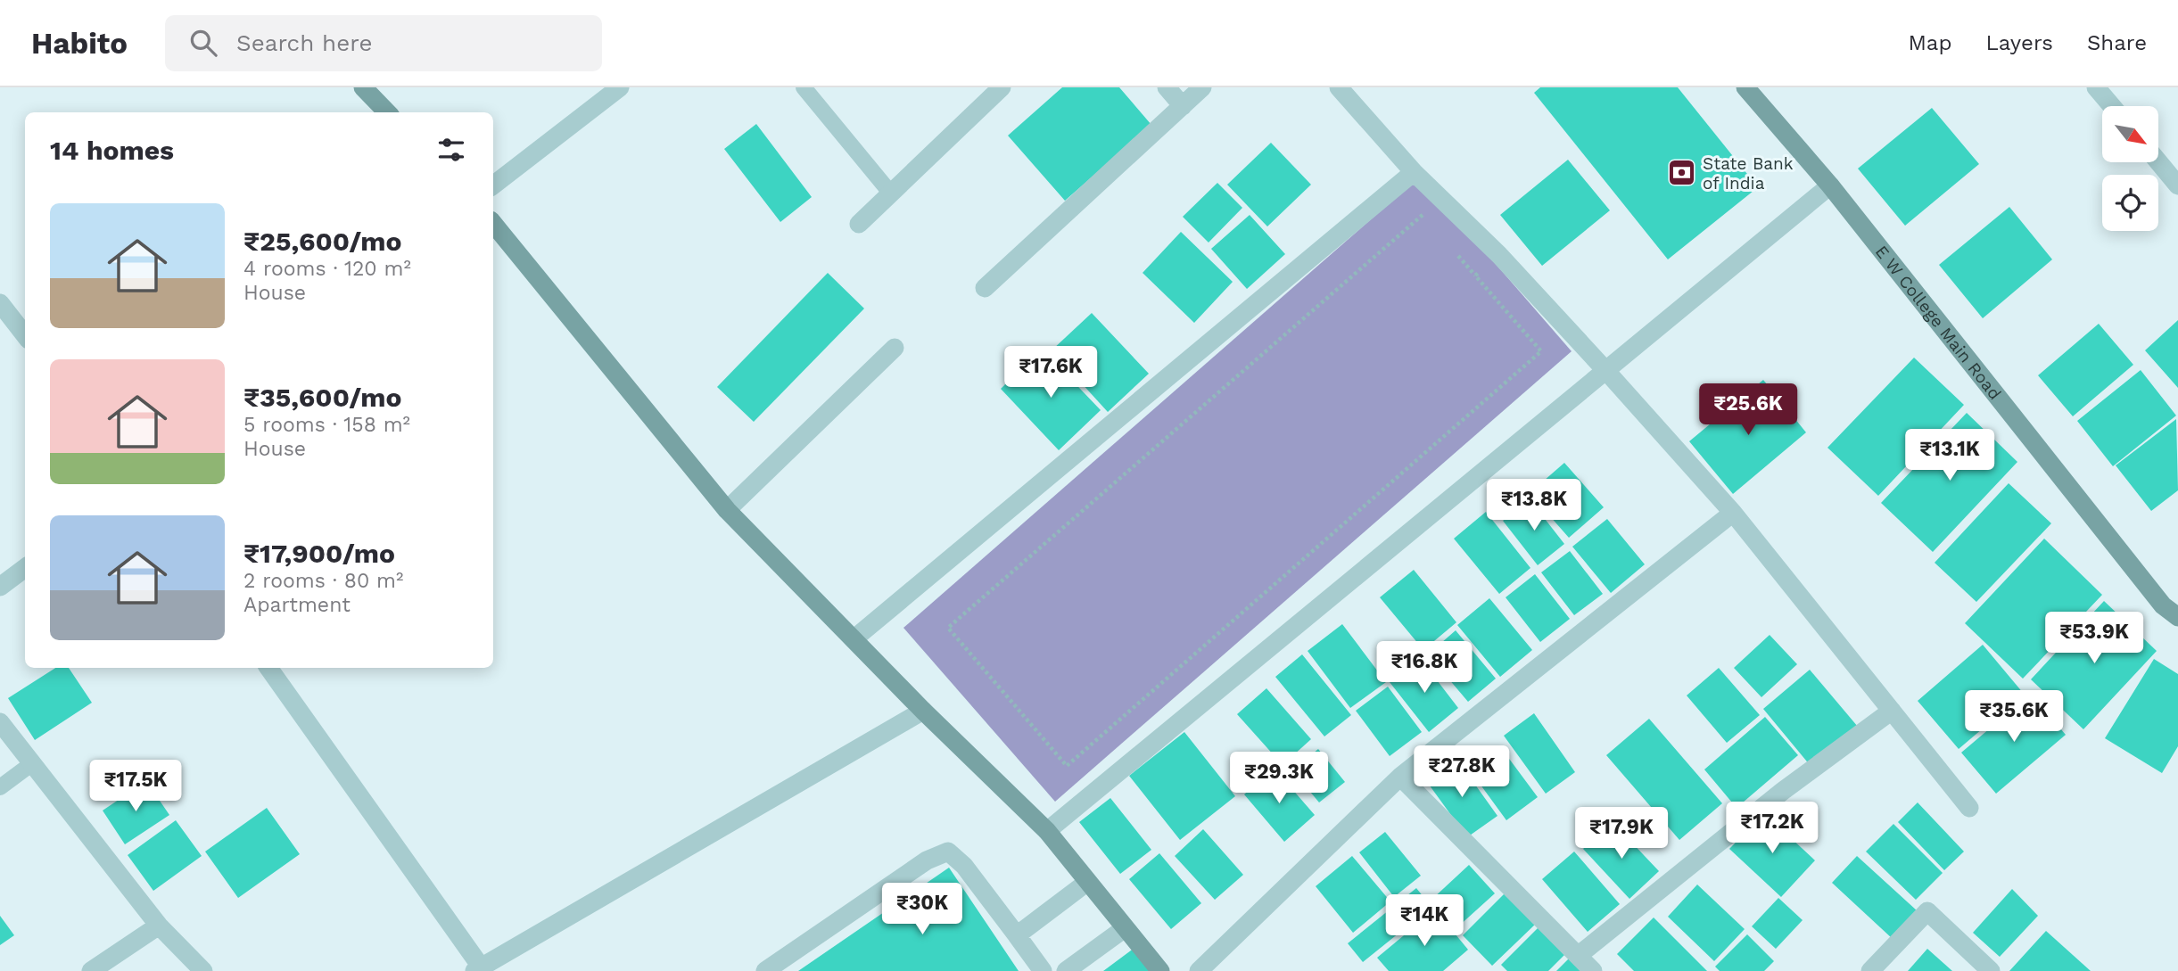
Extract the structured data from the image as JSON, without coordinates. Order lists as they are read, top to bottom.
{
  "streets": {
    "street": ["E W College Main Road"]
  },
  "places": {
    "bank": ["State Bank of India"]
  },
  "north": "bottom right",
  "page": {
    "header": "Habito",
    "search": "Search here",
    "nav": ["Map", "Layers", "Share"],
    "heading": "14 homes",
    "list": [
      {
        "name": "₹25,600/mo",
        "note": "4 rooms · 120 m² · House"
      },
      {
        "name": "₹35,600/mo",
        "note": "5 rooms · 158 m² · House"
      },
      {
        "name": "₹17,900/mo",
        "note": "2 rooms · 80 m² · Apartment"
      }
    ],
    "price": [
      "₹17.6K",
      "₹25.6K",
      "₹13.1K",
      "₹13.8K",
      "₹53.9K",
      "₹16.8K",
      "₹35.6K",
      "₹27.8K",
      "₹29.3K",
      "₹17.5K",
      "₹17.2K",
      "₹17.9K",
      "₹30K",
      "₹14K"
    ]
  }
}
